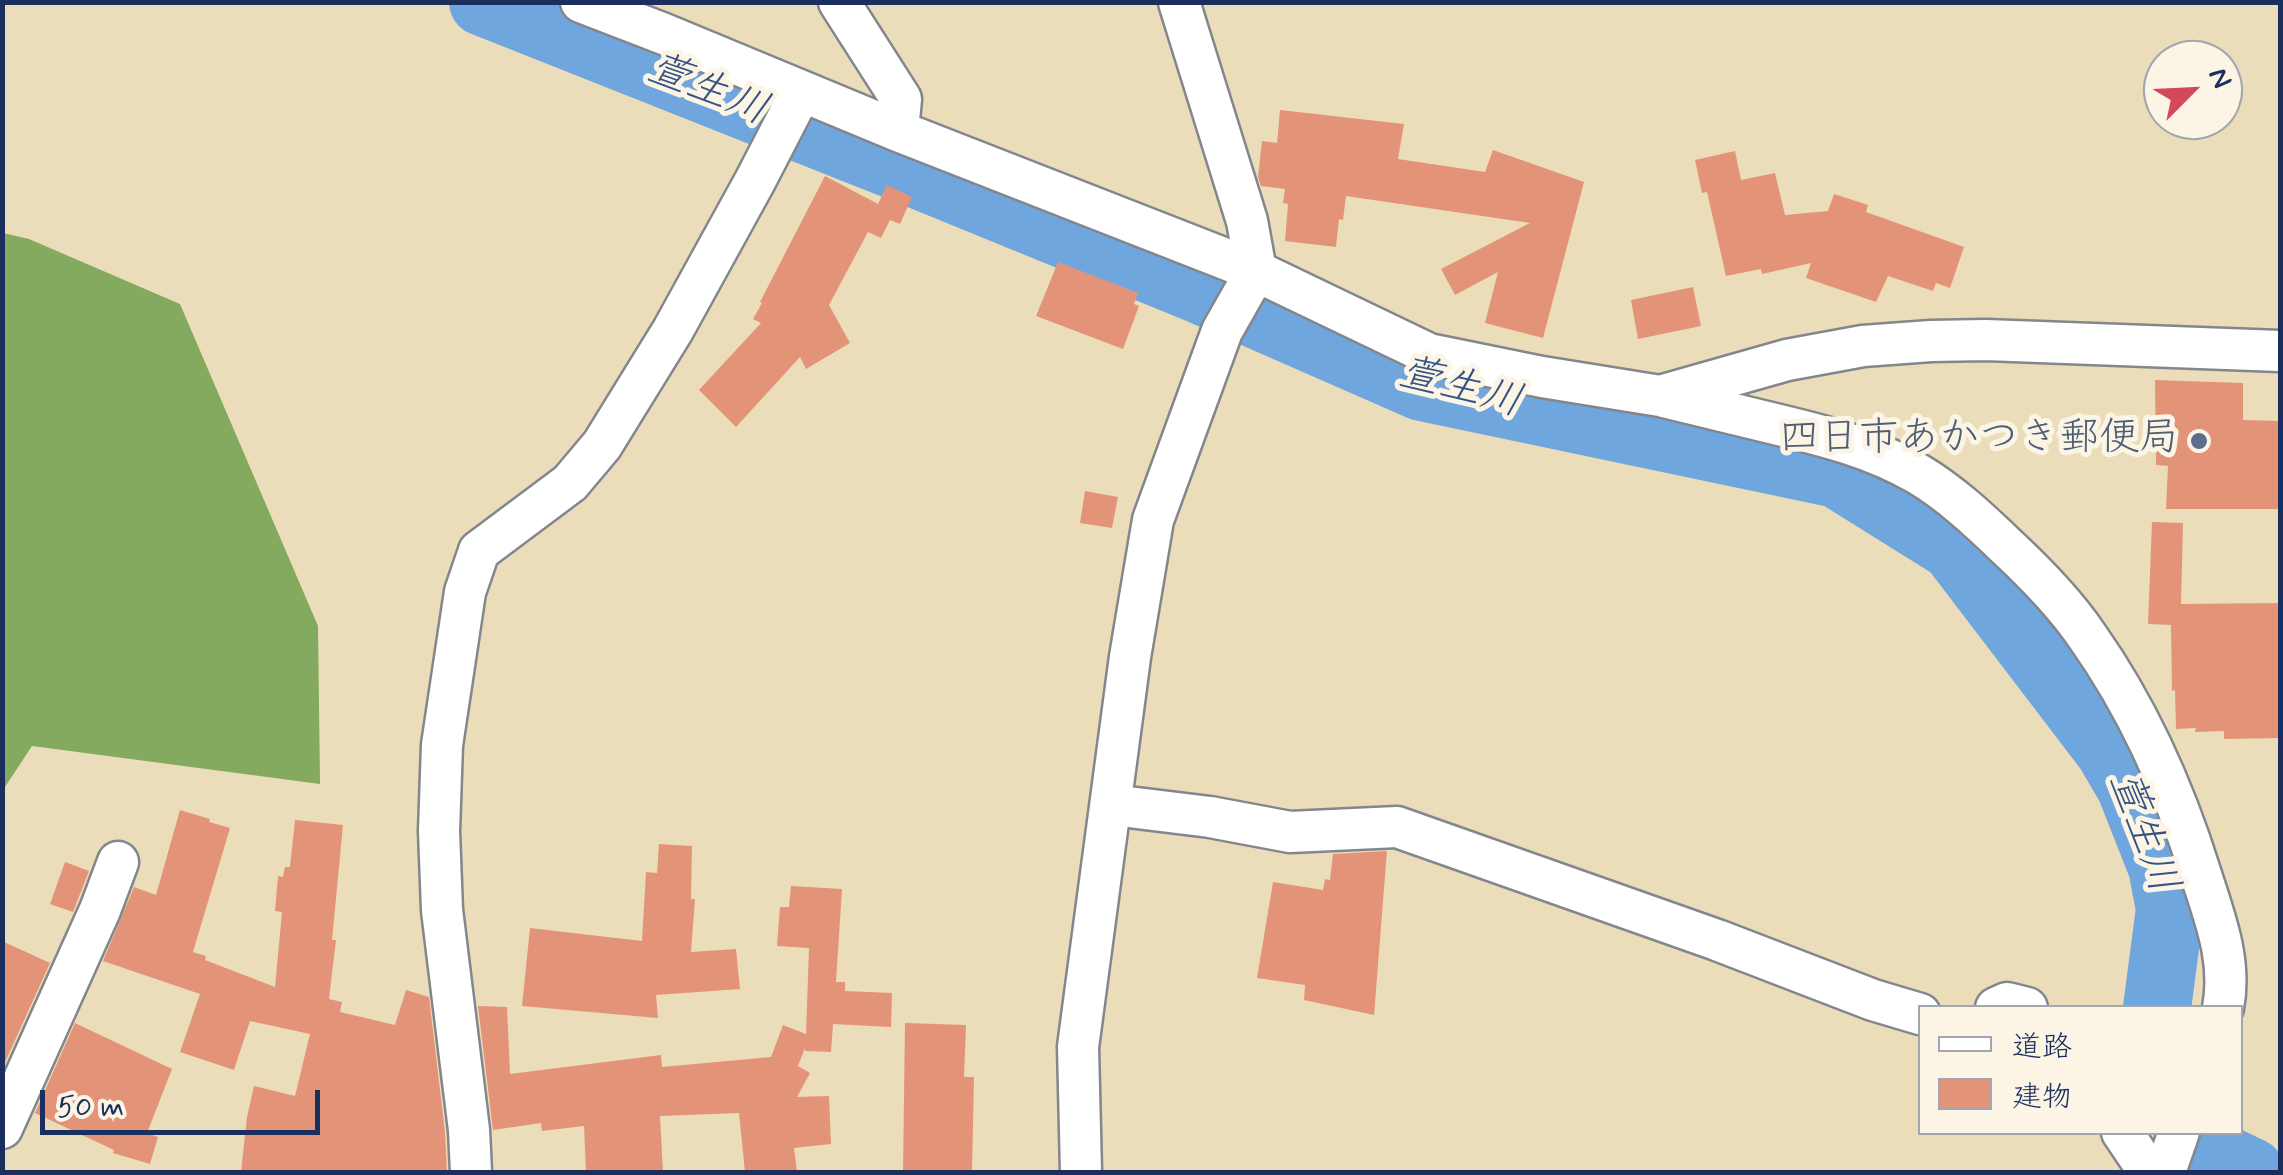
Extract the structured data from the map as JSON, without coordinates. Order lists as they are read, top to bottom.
{
  "water": ["萱生川"],
  "places": ["四日市あかつき郵便局"],
  "legend": ["道路", "建物"],
  "scale_bar": "50 m",
  "north": "top right"
}
